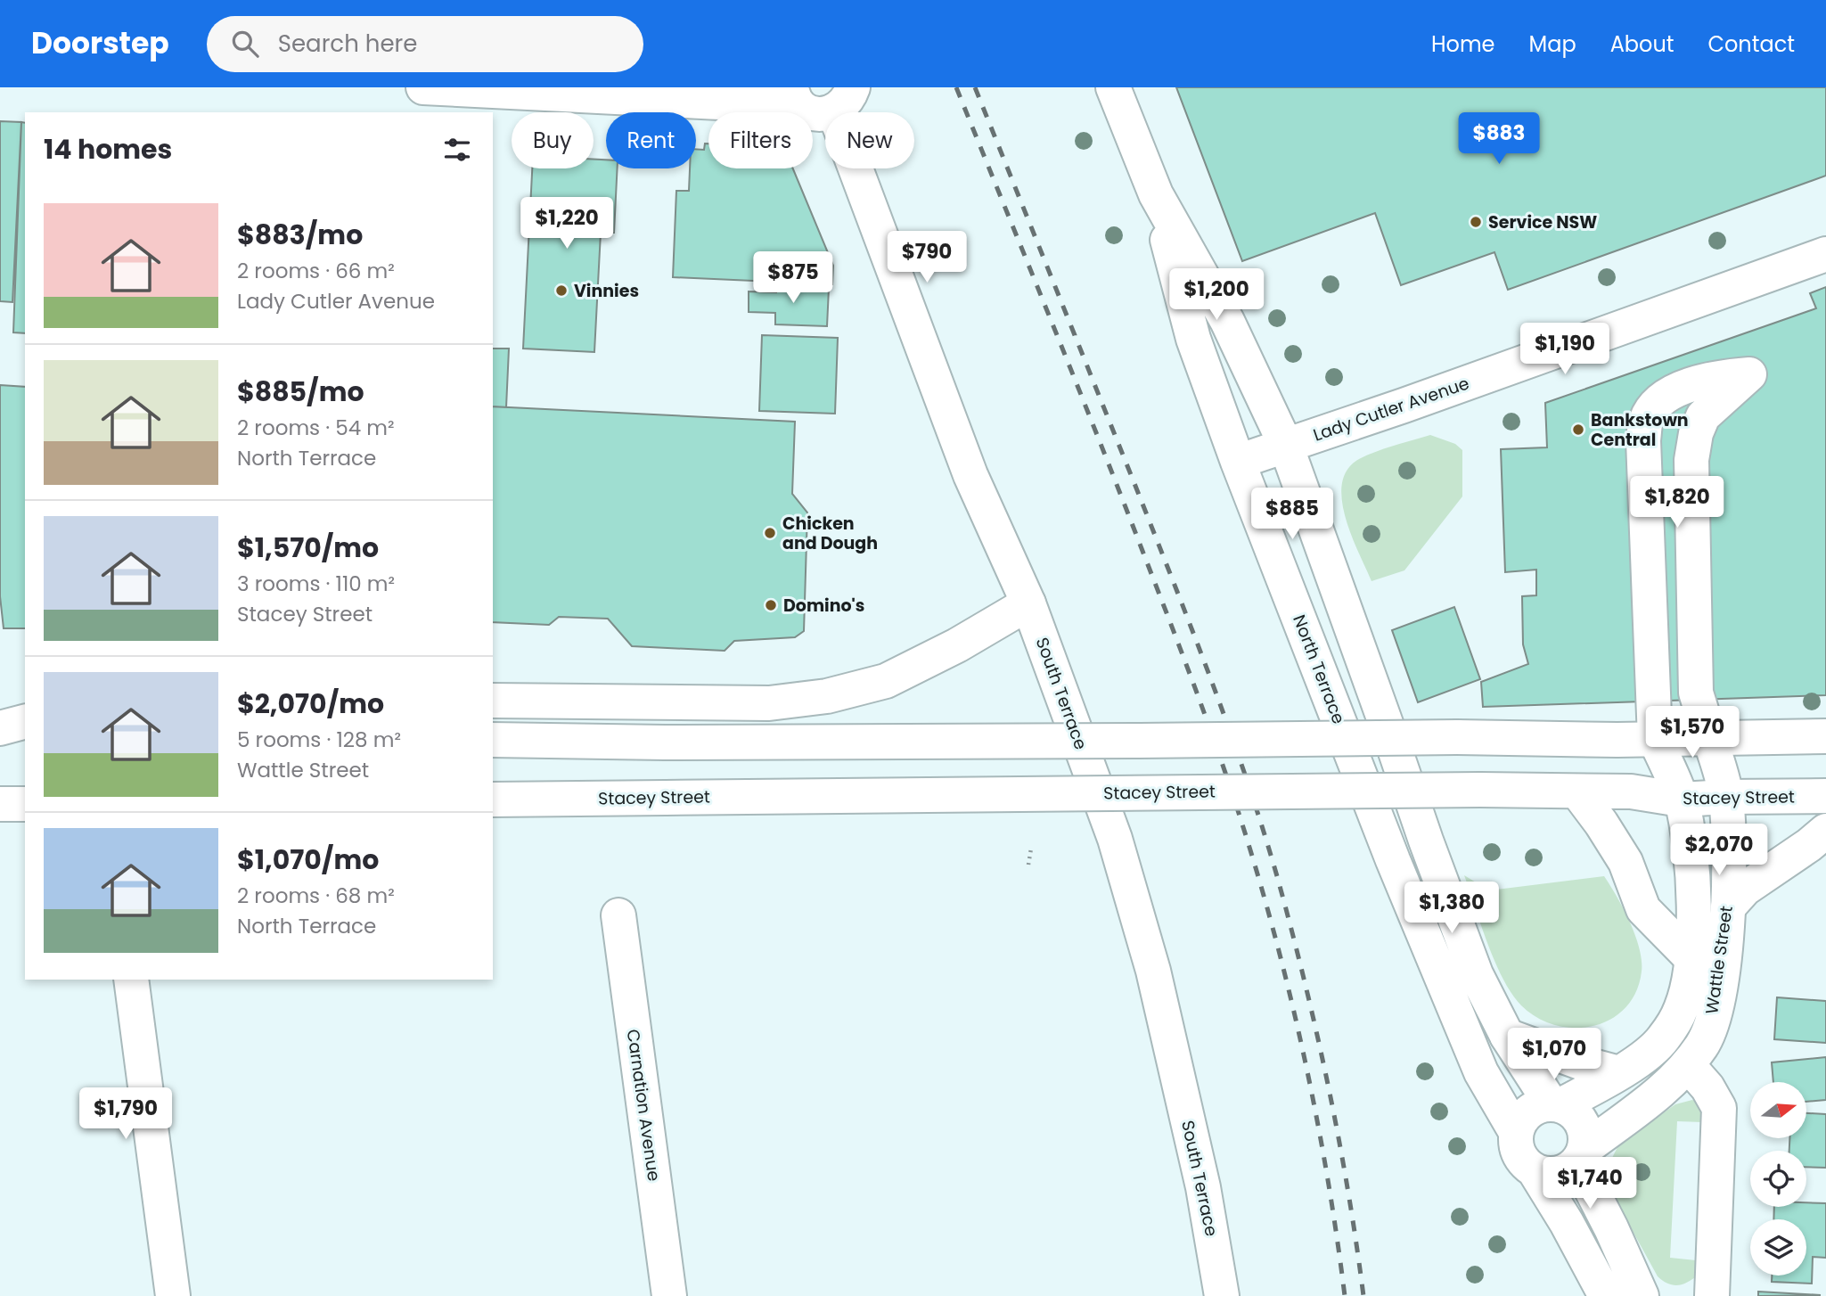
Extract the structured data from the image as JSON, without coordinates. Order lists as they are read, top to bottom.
{
  "streets": {
    "main road": [
      "Lady Cutler Avenue",
      "North Terrace",
      "South Terrace",
      "Stacey Street",
      "Wattle Street",
      "Carnation Avenue"
    ]
  },
  "crossings": [
    ["Lady Cutler Avenue", "North Terrace"],
    ["North Terrace", "Wattle Street"],
    ["Stacey Street", "Wattle Street"]
  ],
  "places": [
    "Service NSW",
    "Vinnies",
    "Bankstown Central",
    "Chicken and Dough",
    "Domino's"
  ],
  "north": "right",
  "page": {
    "header": "Doorstep",
    "search": "Search here",
    "nav": [
      "Home",
      "Map",
      "About",
      "Contact"
    ],
    "price": [
      "$883",
      "$1,220",
      "$790",
      "$875",
      "$1,200",
      "$1,190",
      "$1,820",
      "$885",
      "$1,570",
      "$2,070",
      "$1,380",
      "$1,070",
      "$1,790",
      "$1,740"
    ],
    "chip": [
      "Buy",
      "Rent",
      "Filters",
      "New"
    ],
    "heading": "14 homes",
    "list": [
      {
        "name": "$883/mo",
        "note": "2 rooms · 66 m² · Lady Cutler Avenue"
      },
      {
        "name": "$885/mo",
        "note": "2 rooms · 54 m² · North Terrace"
      },
      {
        "name": "$1,570/mo",
        "note": "3 rooms · 110 m² · Stacey Street"
      },
      {
        "name": "$2,070/mo",
        "note": "5 rooms · 128 m² · Wattle Street"
      },
      {
        "name": "$1,070/mo",
        "note": "2 rooms · 68 m² · North Terrace"
      }
    ]
  }
}
